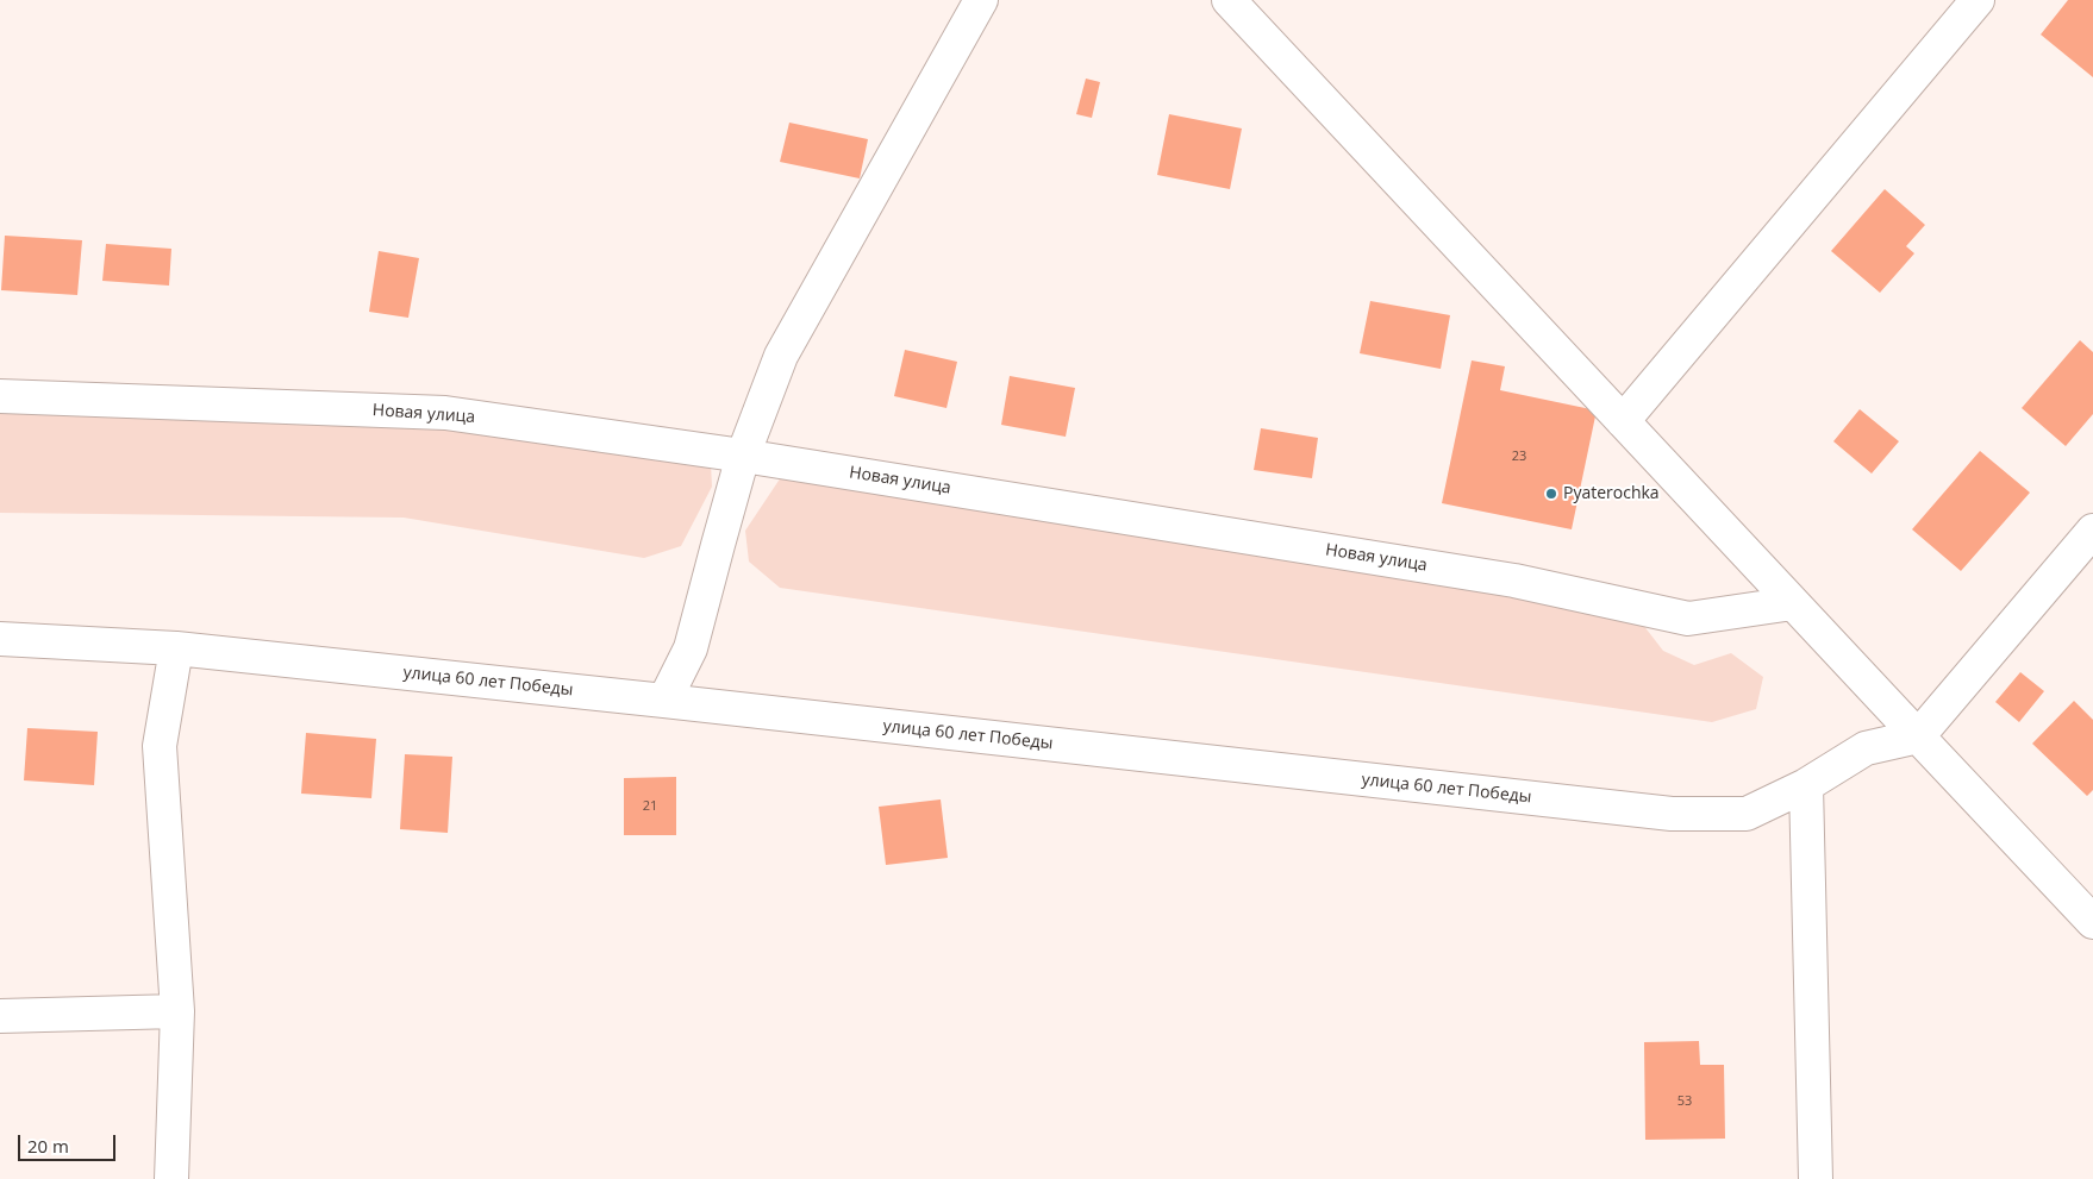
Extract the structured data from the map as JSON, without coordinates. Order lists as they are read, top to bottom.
{
  "streets": {
    "street": ["Новая улица", "улица 60 лет Победы"]
  },
  "places": ["Pyaterochka"],
  "house_numbers": ["23", "21", "53"],
  "scale_bar": "20 m"
}
